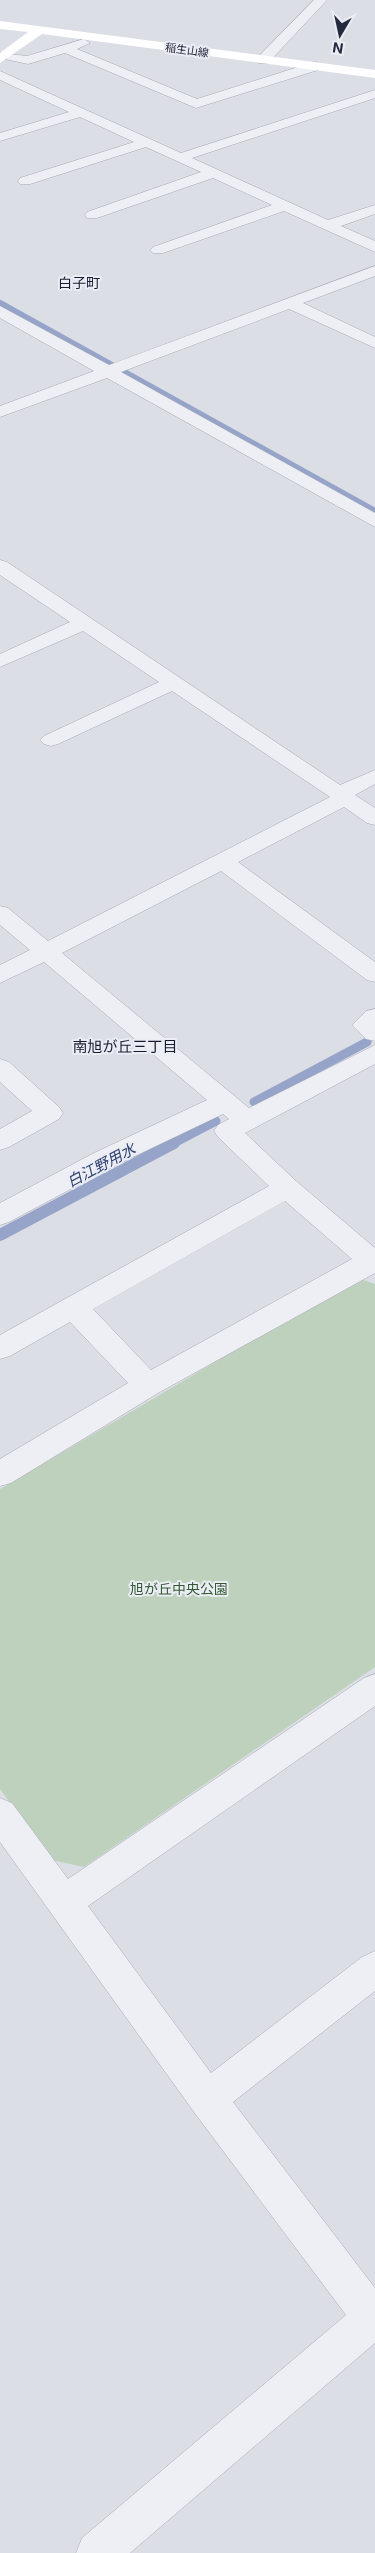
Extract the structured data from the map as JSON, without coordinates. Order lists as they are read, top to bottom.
{
  "streets": {
    "main road": ["稲生山線"]
  },
  "districts": ["白子町", "南旭が丘三丁目"],
  "water": ["白江野用水"],
  "parks": ["旭が丘中央公園"],
  "north": "bottom"
}
